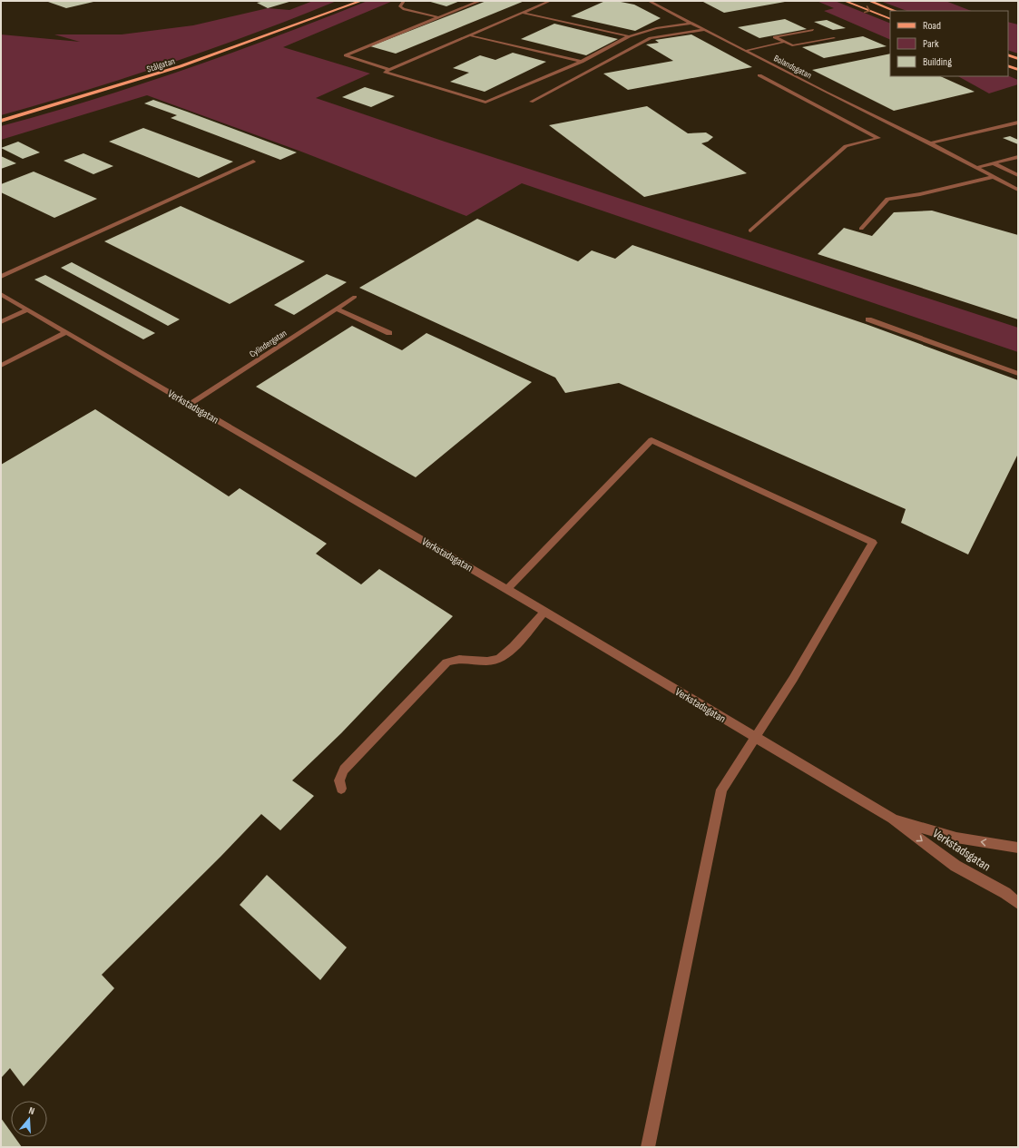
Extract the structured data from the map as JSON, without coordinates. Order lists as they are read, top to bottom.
{
  "streets": {
    "main road": ["Stålgatan"],
    "street": ["Bolandsgatan", "Cylindergatan", "Verkstadsgatan"]
  },
  "crossings": [
    ["Cylindergatan", "Verkstadsgatan"]
  ],
  "legend": ["Road", "Park", "Building"],
  "north": "top"
}
